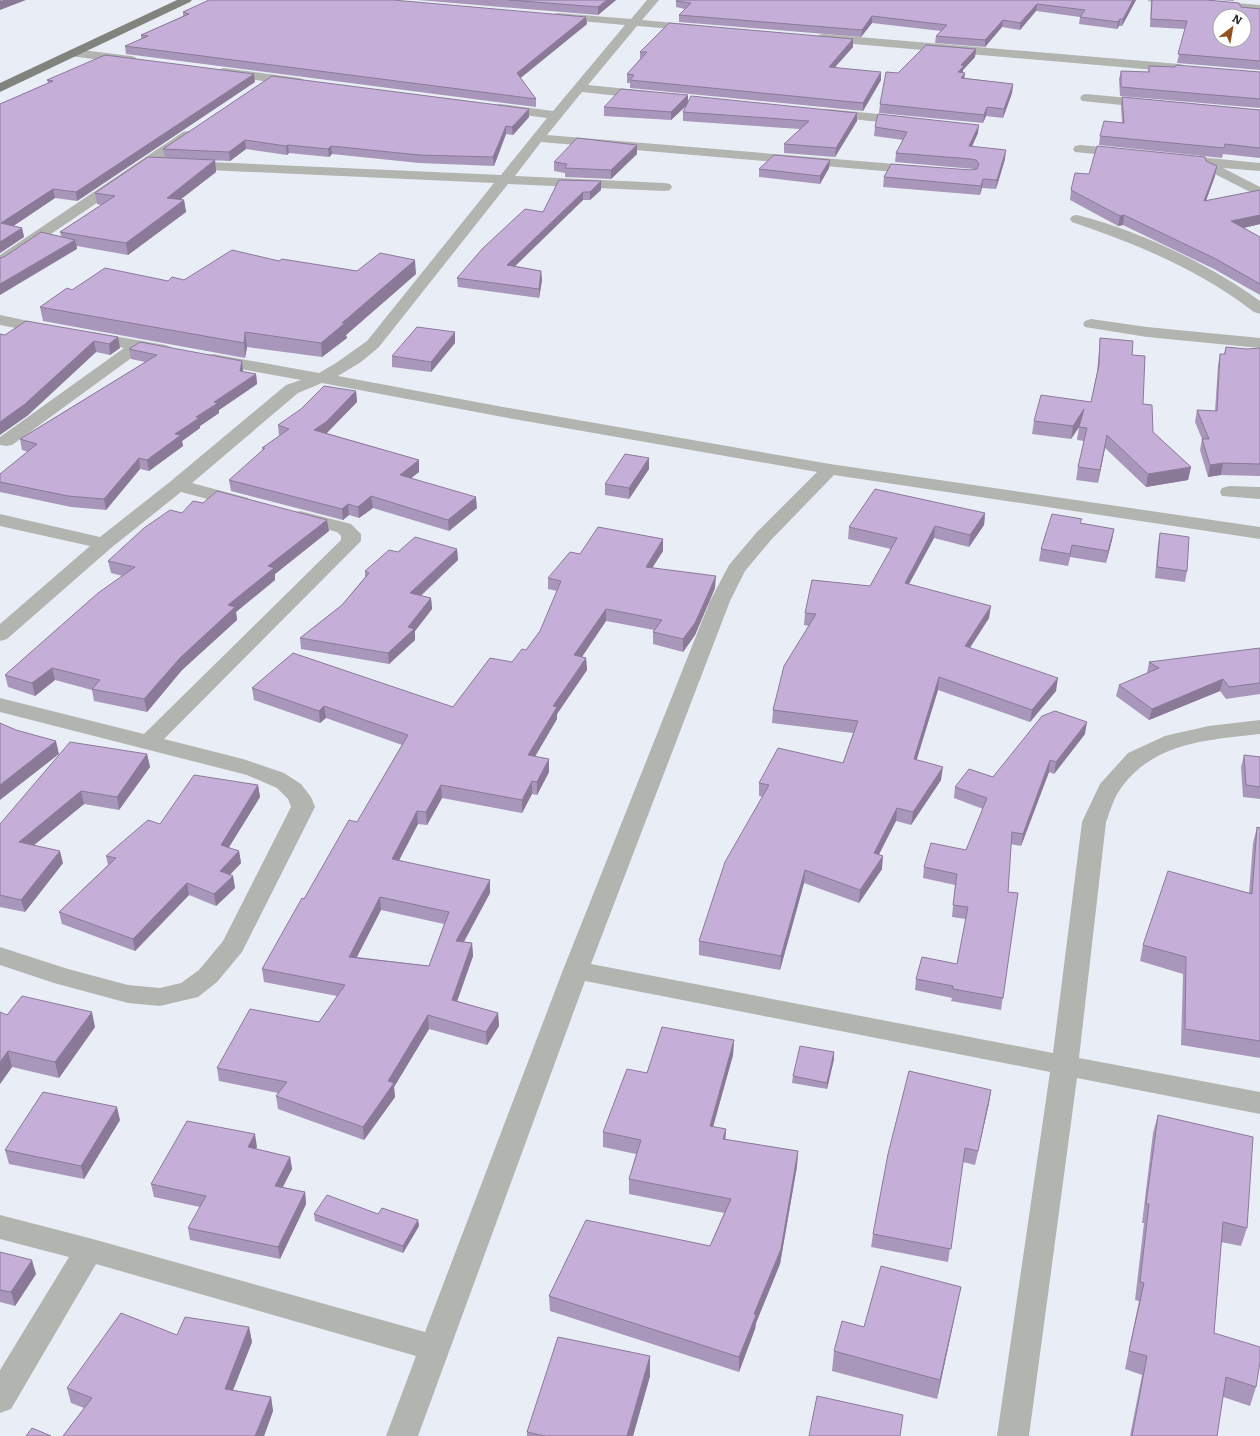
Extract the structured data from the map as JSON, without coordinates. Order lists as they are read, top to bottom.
{
  "north": "top right"
}
